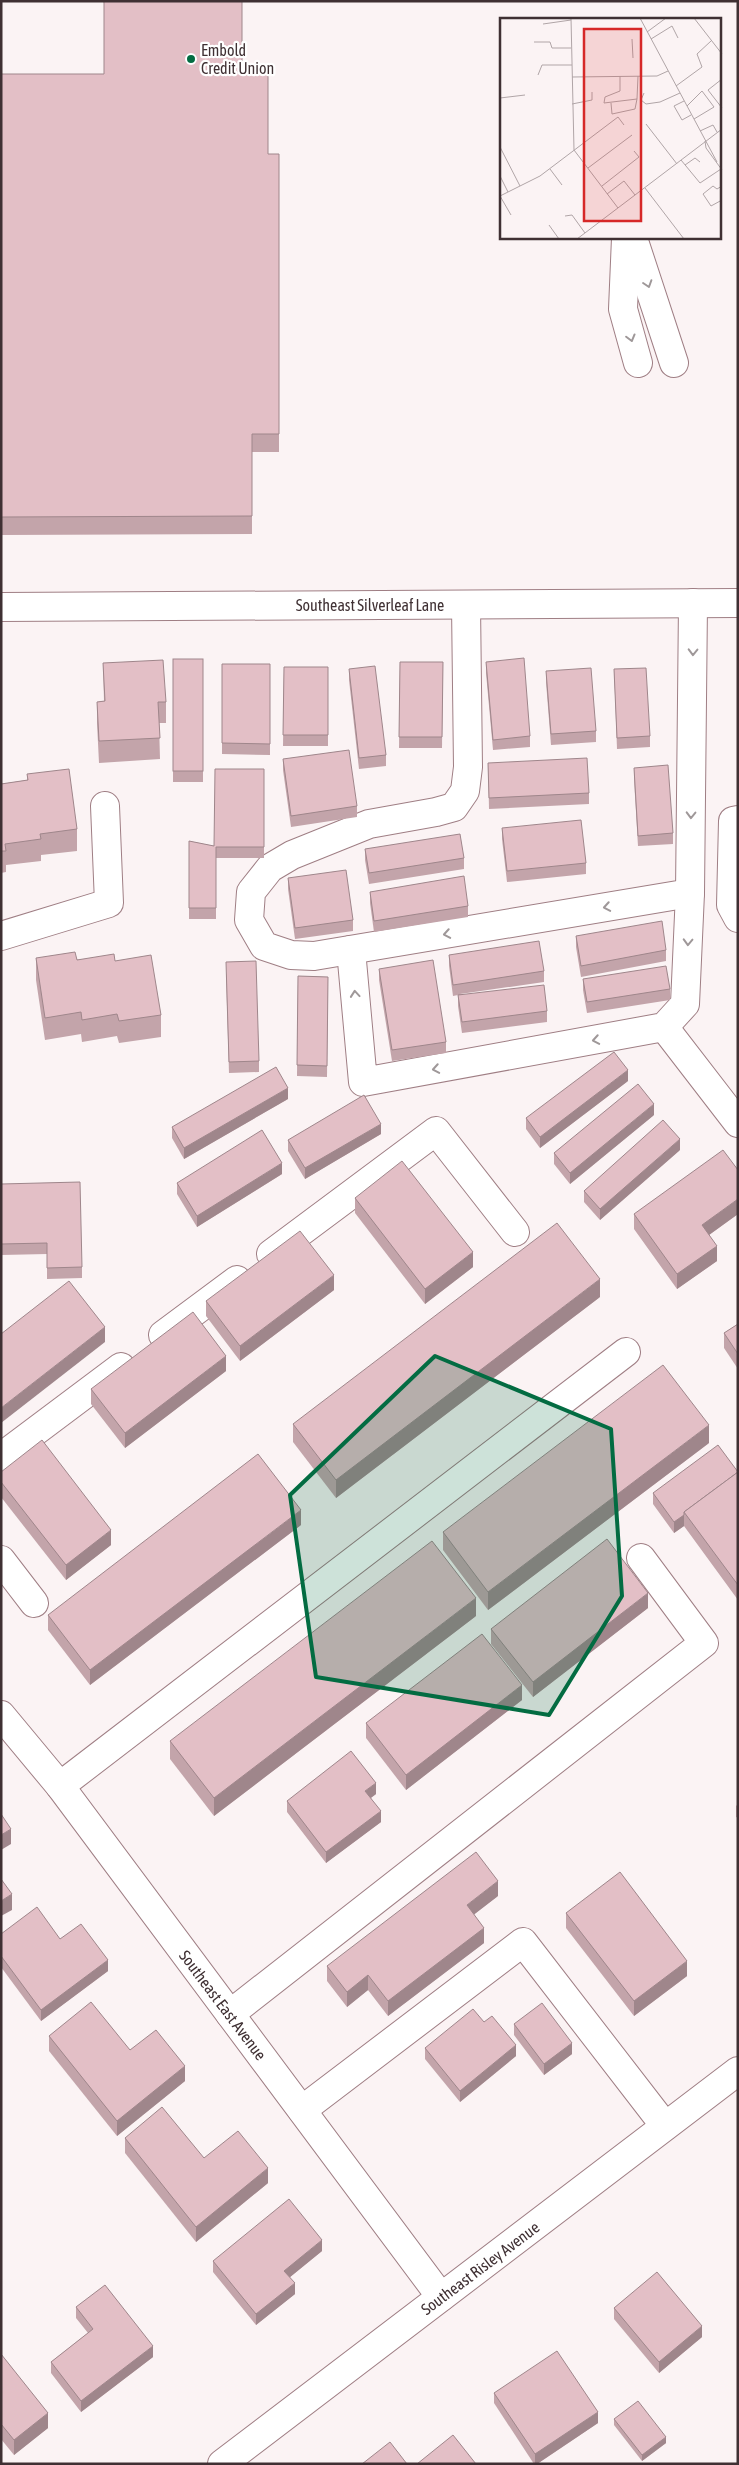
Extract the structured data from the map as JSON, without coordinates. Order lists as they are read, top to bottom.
{
  "streets": {
    "street": ["Southeast Silverleaf Lane", "Southeast East Avenue", "Southeast Risley Avenue"]
  },
  "crossings": [
    ["Southeast East Avenue", "Southeast Risley Avenue"]
  ],
  "places": ["Embold Credit Union"]
}
